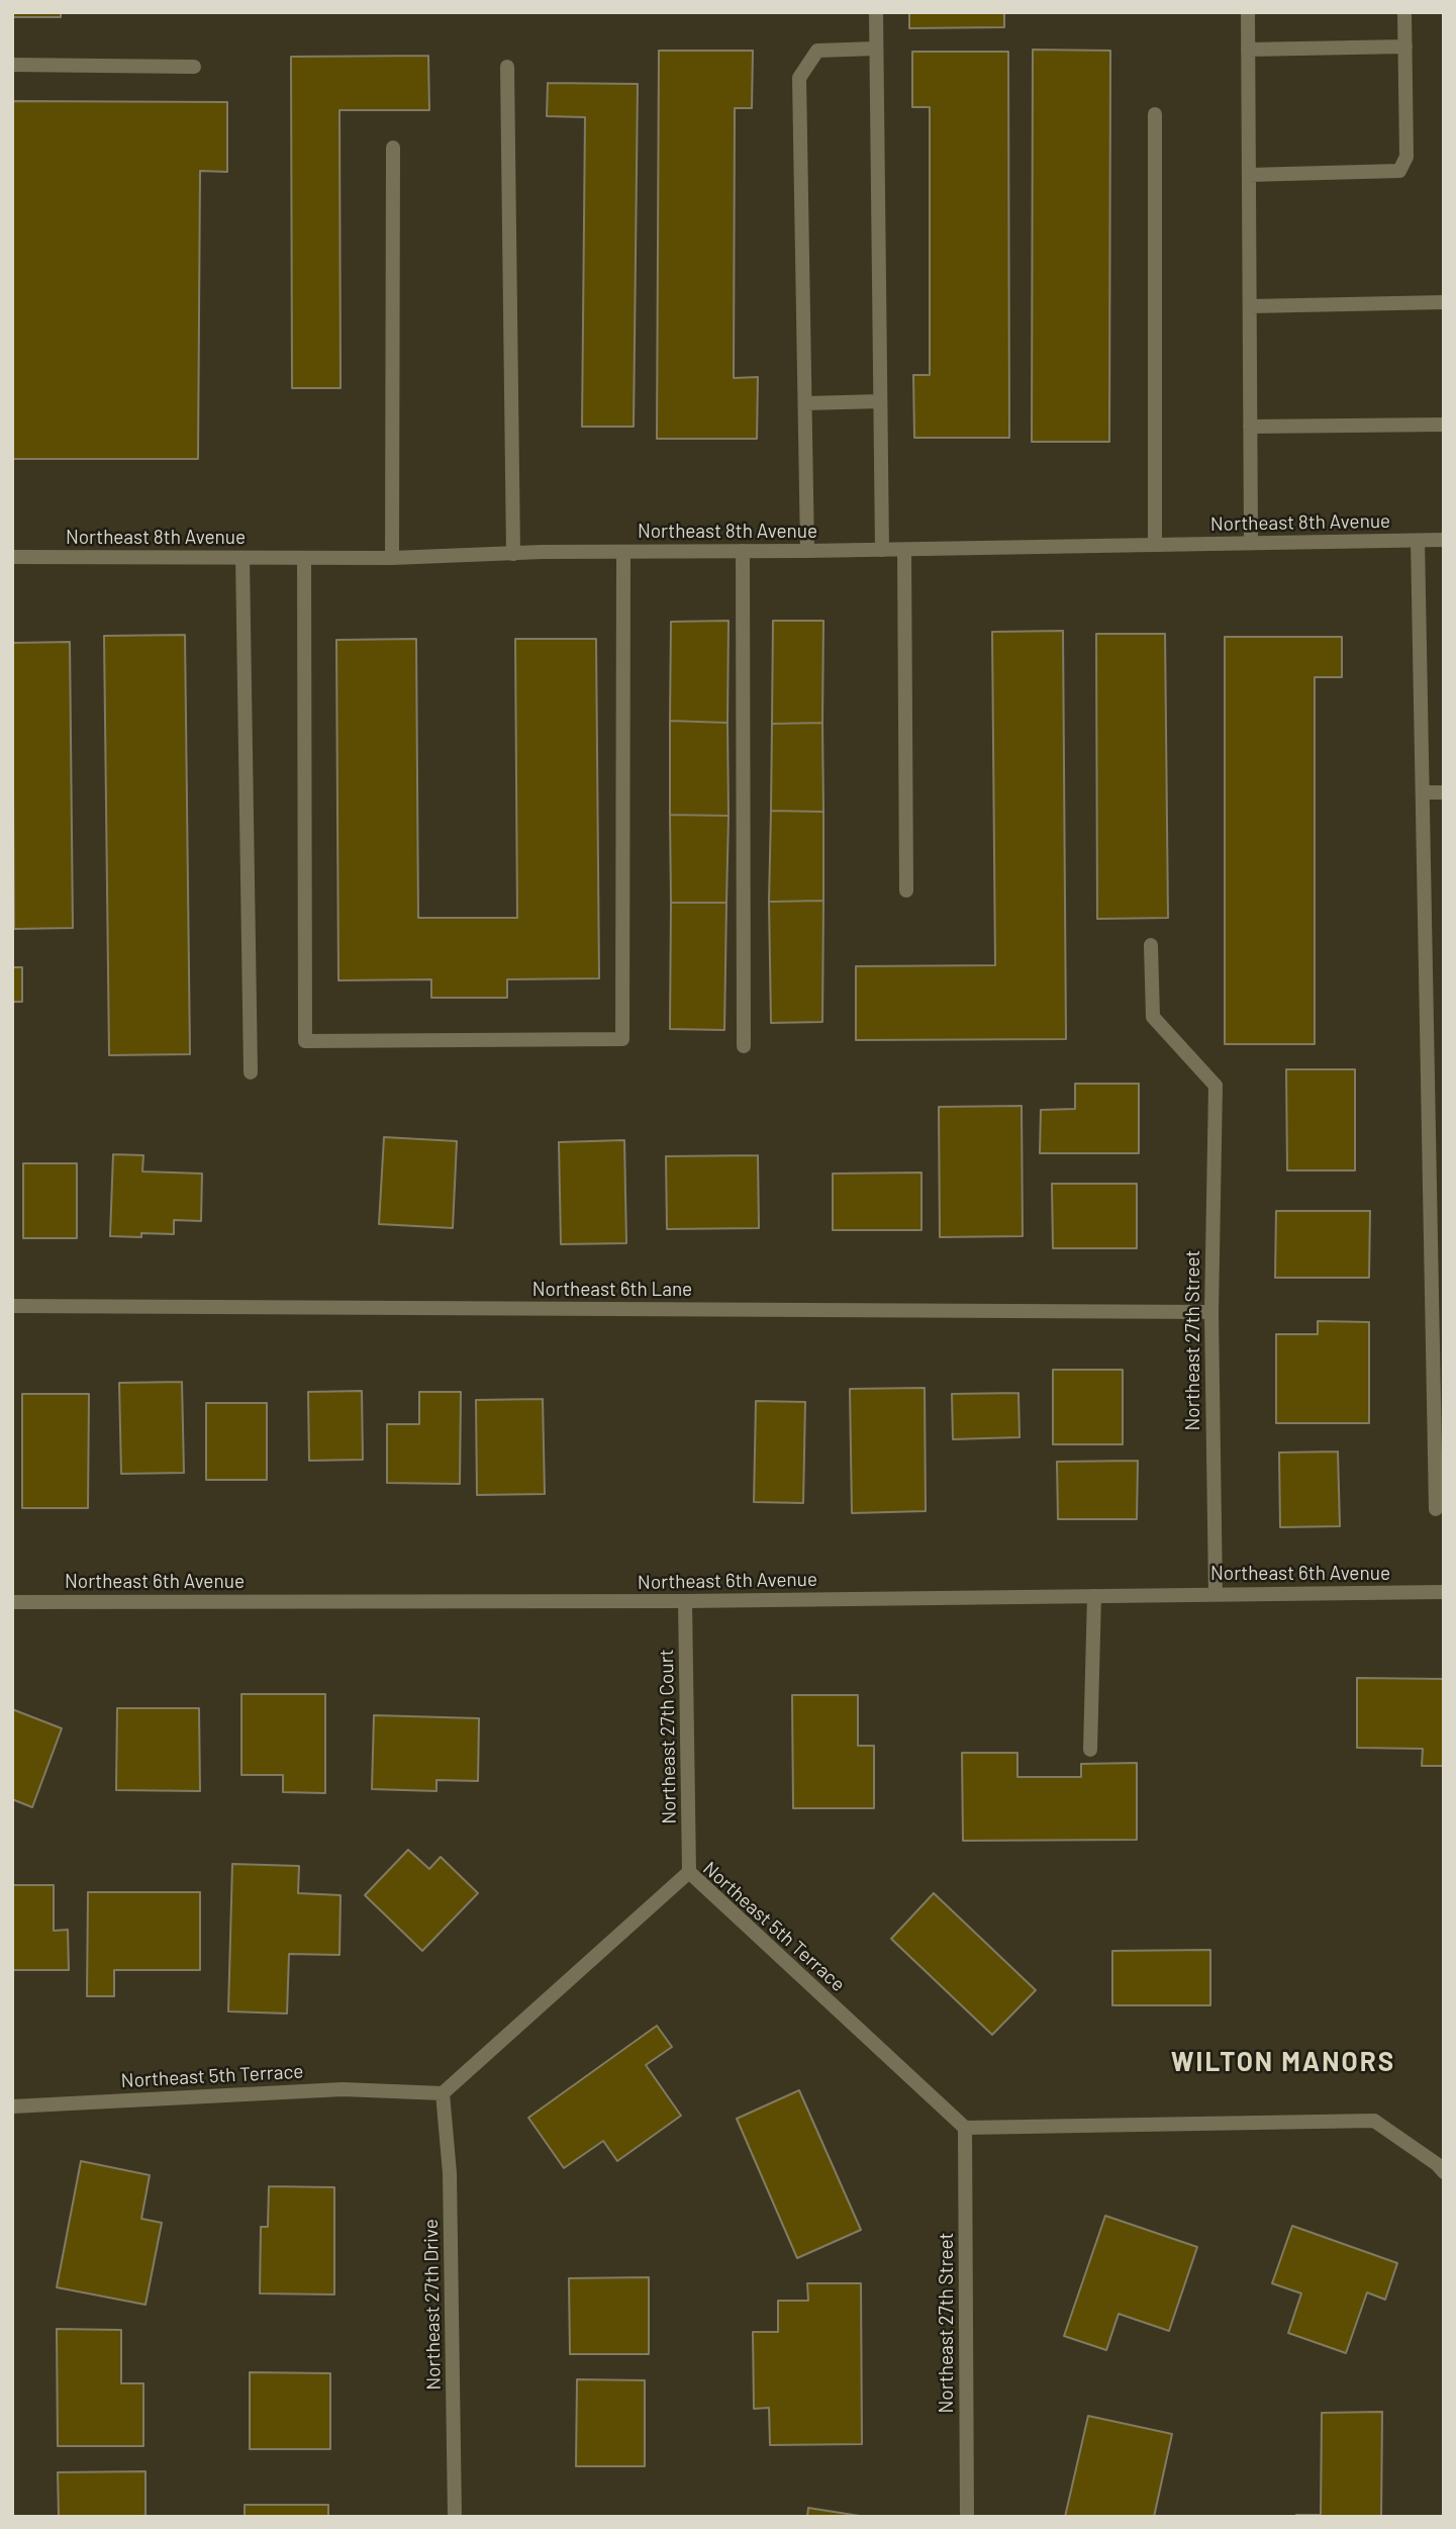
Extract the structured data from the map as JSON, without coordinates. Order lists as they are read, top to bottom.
{
  "streets": {
    "street": [
      "Northeast 8th Avenue",
      "Northeast 6th Lane",
      "Northeast 27th Street",
      "Northeast 6th Avenue",
      "Northeast 27th Court",
      "Northeast 5th Terrace",
      "Northeast 27th Drive"
    ]
  },
  "crossings": [
    ["Northeast 6th Lane", "Northeast 27th Street"],
    ["Northeast 27th Street", "Northeast 6th Avenue"],
    ["Northeast 27th Street", "Northeast 5th Terrace"],
    ["Northeast 6th Avenue", "Northeast 27th Court"],
    ["Northeast 27th Court", "Northeast 5th Terrace"],
    ["Northeast 5th Terrace", "Northeast 27th Drive"]
  ],
  "districts": ["WILTON MANORS"]
}
